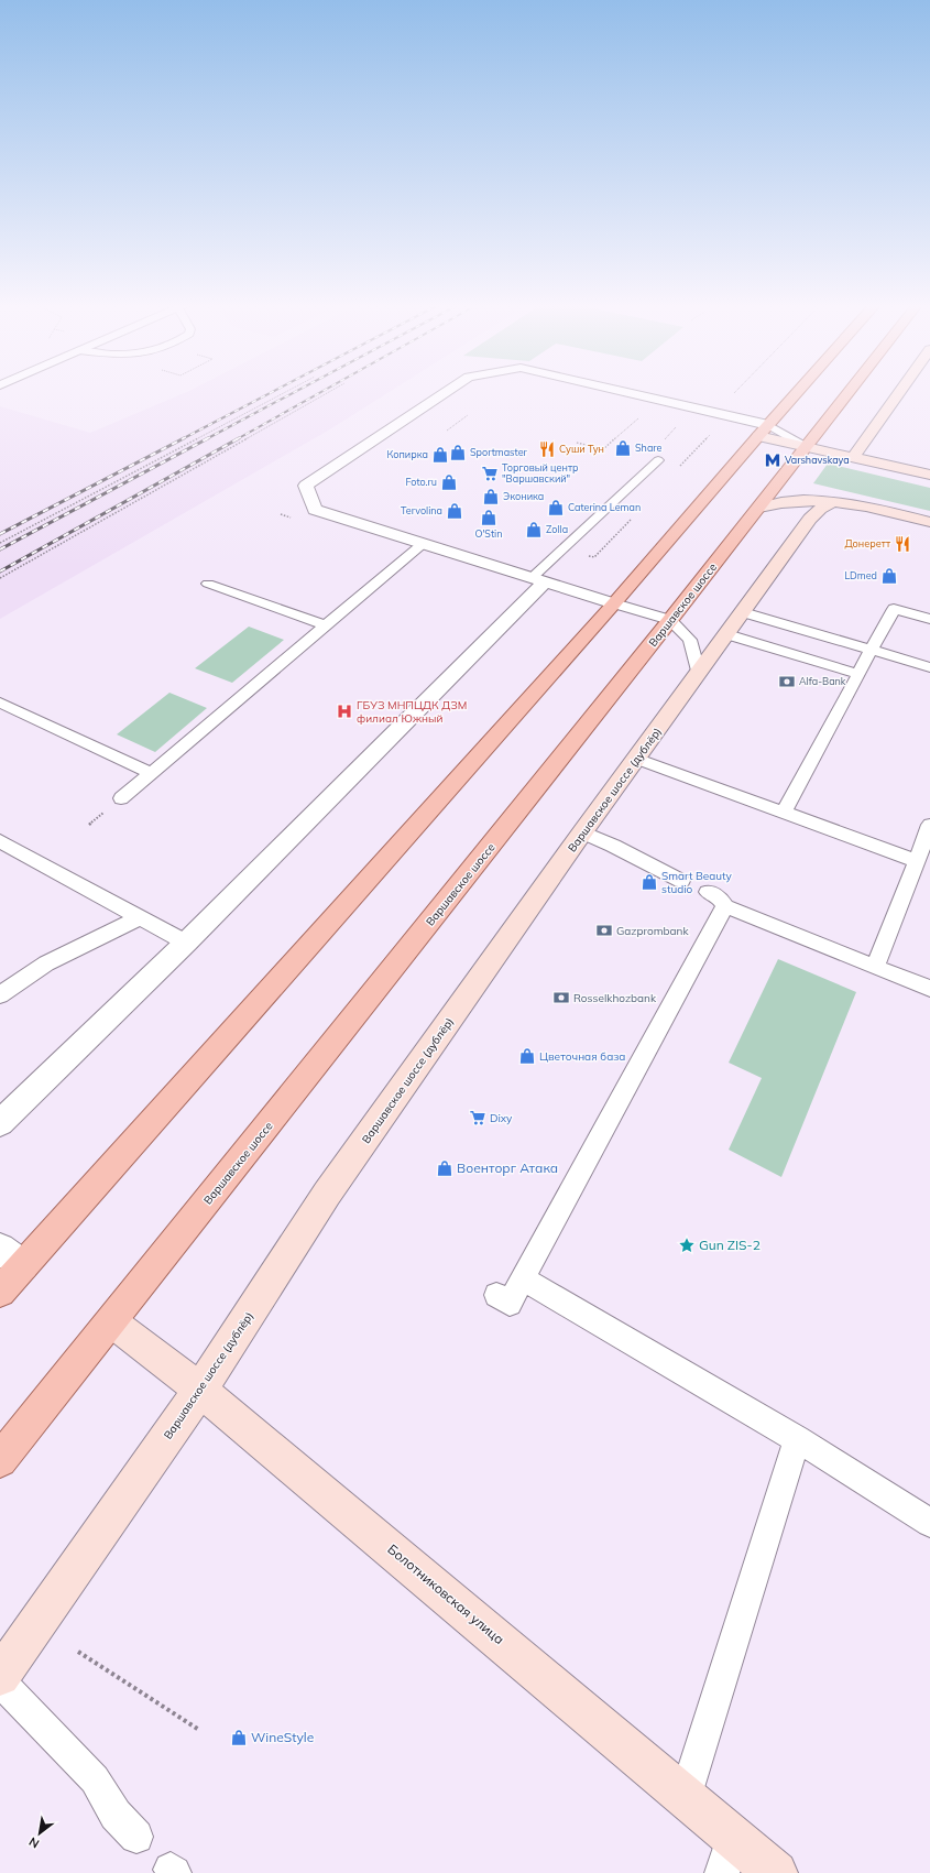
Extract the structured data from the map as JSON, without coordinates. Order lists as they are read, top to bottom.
{
  "streets": {
    "main road": ["Варшавское шоссе"],
    "street": ["Варшавское шоссе (дублёр)", "Болотниковская улица"]
  },
  "crossings": [
    ["Варшавское шоссе", "Болотниковская улица"],
    ["Варшавское шоссе (дублёр)", "Болотниковская улица"]
  ],
  "places": {
    "shop": [
      "Share",
      "Sportmaster",
      "Копирка",
      "Foto.ru",
      "Эконика",
      "Caterina Leman",
      "Tervolina",
      "O'Stin",
      "Zolla",
      "LDmed",
      "Smart Beauty studio",
      "Цветочная база",
      "Военторг Атака",
      "WineStyle"
    ],
    "restaurant": ["Суши Тун", "Донеретт"],
    "metro station": ["Varshavskaya"],
    "supermarket": ["Торговый центр \"Варшавский\"", "Dixy"],
    "bank": ["Alfa-Bank", "Gazprombank", "Rosselkhozbank"],
    "hospital": ["ГБУЗ МНПЦДК ДЗМ филиал Южный"],
    "place": ["Gun ZIS-2"]
  },
  "north": "bottom left"
}
